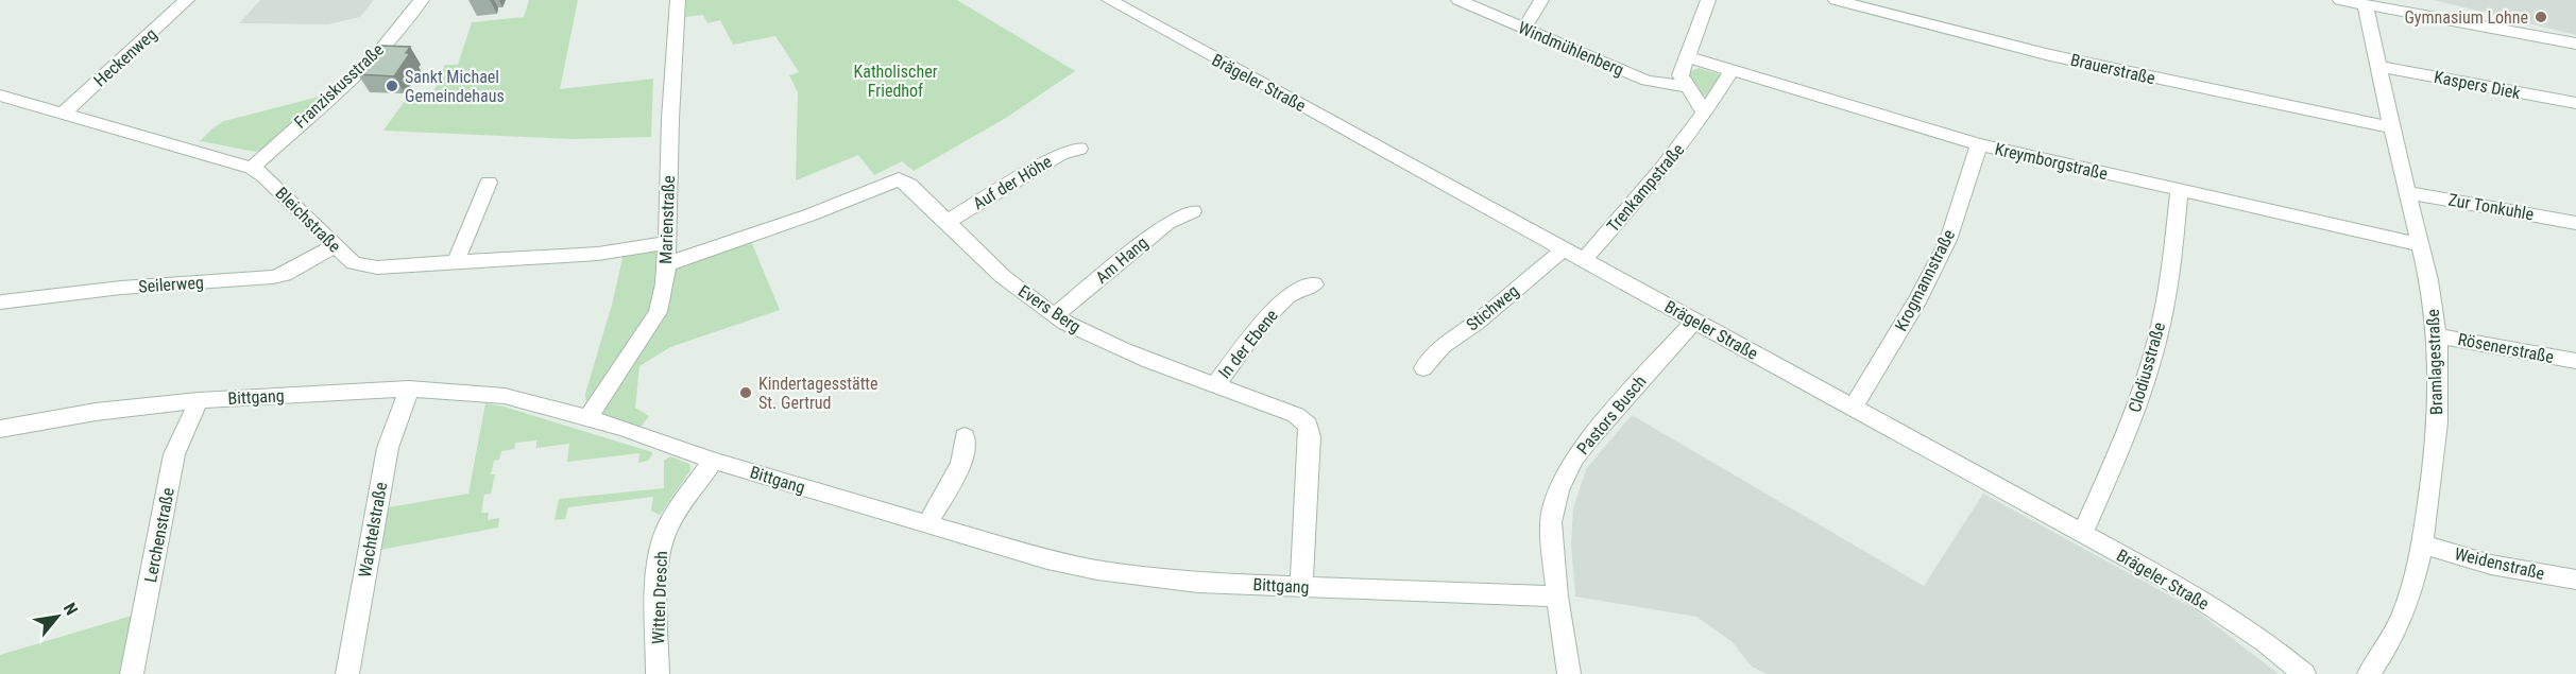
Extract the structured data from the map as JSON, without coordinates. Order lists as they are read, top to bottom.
{
  "streets": {
    "street": [
      "Windmühlenberg",
      "Heckenweg",
      "Brauerstraße",
      "Brägeler Straße",
      "Kaspers Diek",
      "Franziskusstraße",
      "Kreymborgstraße",
      "Auf der Höhe",
      "Trenkampstraße",
      "Zur Tonkuhle",
      "Bleichstraße",
      "Marienstraße",
      "Am Hang",
      "Krogmannstraße",
      "Seilerweg",
      "Stichweg",
      "Evers Berg",
      "In der Ebene",
      "Rösenerstraße",
      "Bramlagestraße",
      "Clodiusstraße",
      "Bittgang",
      "Pastors Busch",
      "Wachtelstraße",
      "Lerchenstraße",
      "Weidenstraße",
      "Witten Dresch"
    ]
  },
  "crossings": [
    ["Heckenweg", "Bleichstraße"],
    ["Brauerstraße", "Bramlagestraße"],
    ["Brägeler Straße", "Trenkampstraße"],
    ["Brägeler Straße", "Krogmannstraße"],
    ["Brägeler Straße", "Stichweg"],
    ["Brägeler Straße", "Clodiusstraße"],
    ["Brägeler Straße", "Pastors Busch"],
    ["Kaspers Diek", "Bramlagestraße"],
    ["Franziskusstraße", "Bleichstraße"],
    ["Kreymborgstraße", "Trenkampstraße"],
    ["Kreymborgstraße", "Krogmannstraße"],
    ["Kreymborgstraße", "Bramlagestraße"],
    ["Kreymborgstraße", "Clodiusstraße"],
    ["Auf der Höhe", "Evers Berg"],
    ["Zur Tonkuhle", "Bramlagestraße"],
    ["Bleichstraße", "Marienstraße"],
    ["Bleichstraße", "Seilerweg"],
    ["Marienstraße", "Evers Berg"],
    ["Marienstraße", "Bittgang"],
    ["Am Hang", "Evers Berg"],
    ["Evers Berg", "In der Ebene"],
    ["Evers Berg", "Bittgang"],
    ["Rösenerstraße", "Bramlagestraße"],
    ["Bramlagestraße", "Weidenstraße"],
    ["Bittgang", "Pastors Busch"],
    ["Bittgang", "Wachtelstraße"],
    ["Bittgang", "Lerchenstraße"],
    ["Bittgang", "Witten Dresch"]
  ],
  "parks": ["Katholischer Friedhof"],
  "places": ["Gymnasium Lohne", "Sankt Michael Gemeindehaus", "Kindertagesstätte St. Gertrud"],
  "north": "top right"
}
